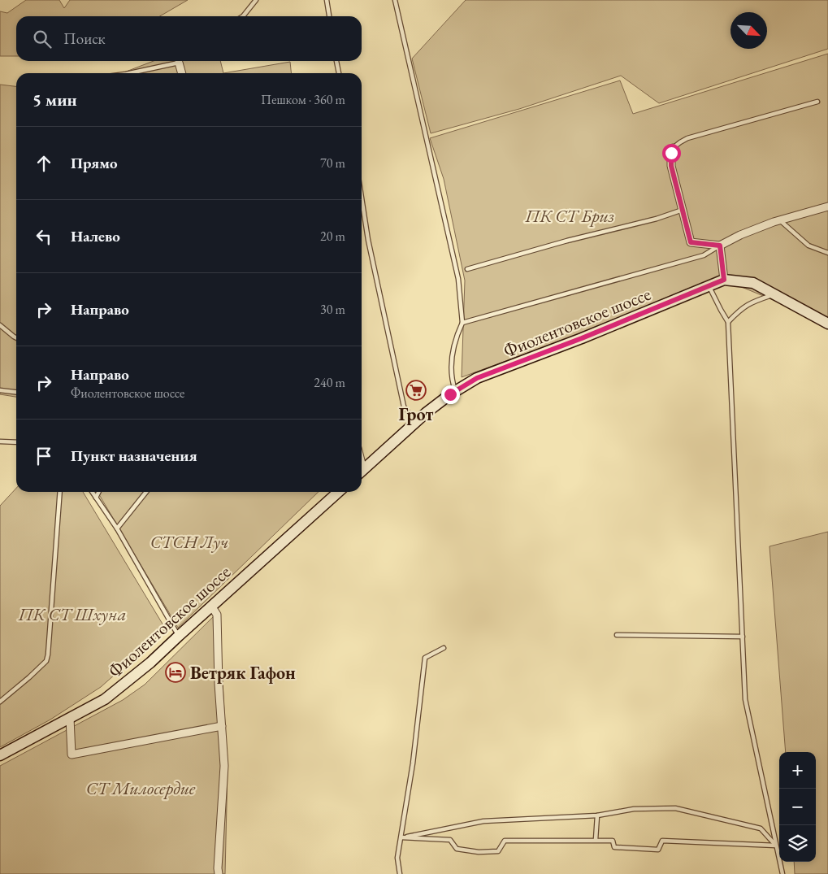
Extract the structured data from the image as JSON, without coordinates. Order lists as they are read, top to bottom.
{
  "streets": {
    "main road": ["Фиолентовское шоссе"]
  },
  "parks": [
    "ПК СТ Бриз",
    "СТСН Луч",
    "ПК СТ Шхуна",
    "СТ Милосердие"
  ],
  "places": {
    "supermarket": ["Грот"],
    "hotel": ["Ветряк Гафон"]
  },
  "north": "bottom right",
  "page": {
    "search": "Поиск",
    "heading": ["5 мин", "Пешком · 360 m"],
    "list": [
      ["Прямо", "70 m"],
      ["Налево", "20 m"],
      ["Направо", "30 m"],
      ["Направо", "Фиолентовское шоссе", "240 m"],
      "Пункт назначения"
    ],
    "map_buttons": ["+", "−"]
  }
}
